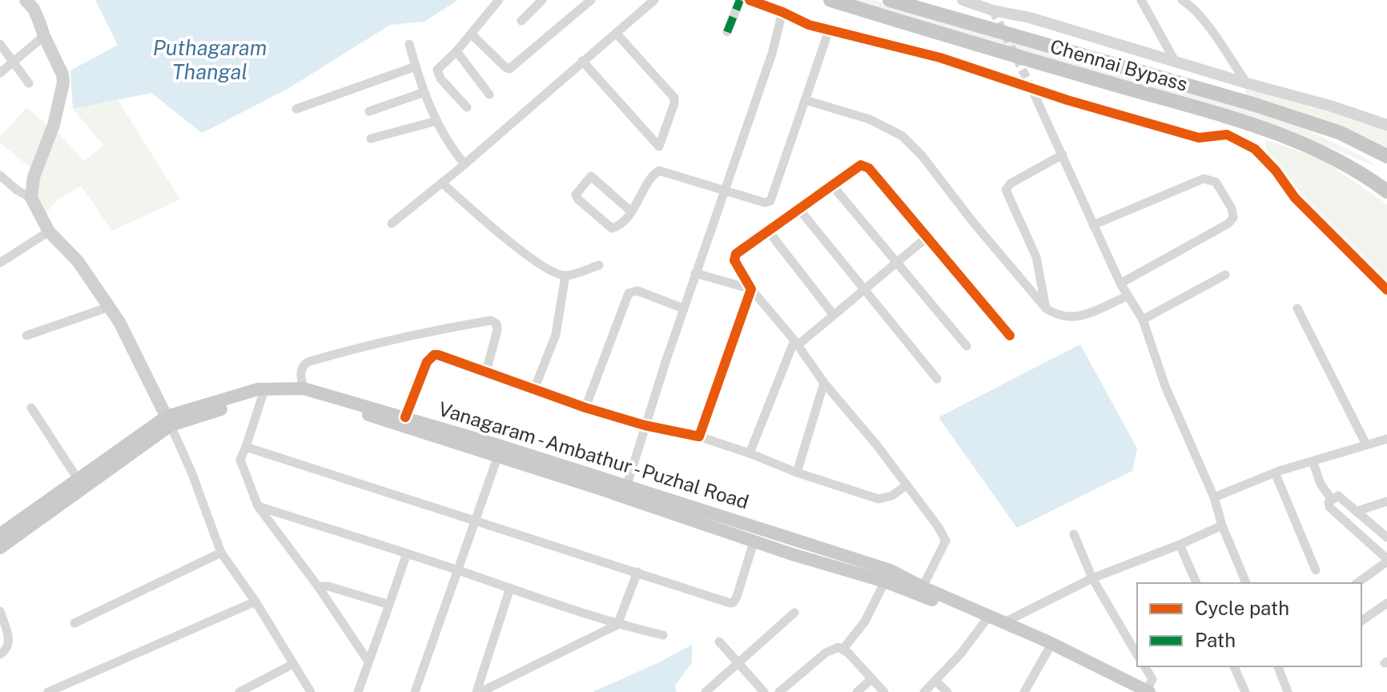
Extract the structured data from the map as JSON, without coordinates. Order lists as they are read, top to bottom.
{
  "streets": {
    "highway": ["Chennai Bypass"],
    "main road": ["Vanagaram - Ambathur - Puzhal Road"]
  },
  "water": ["Puthagaram Thangal"],
  "legend": ["Cycle path", "Path"]
}
